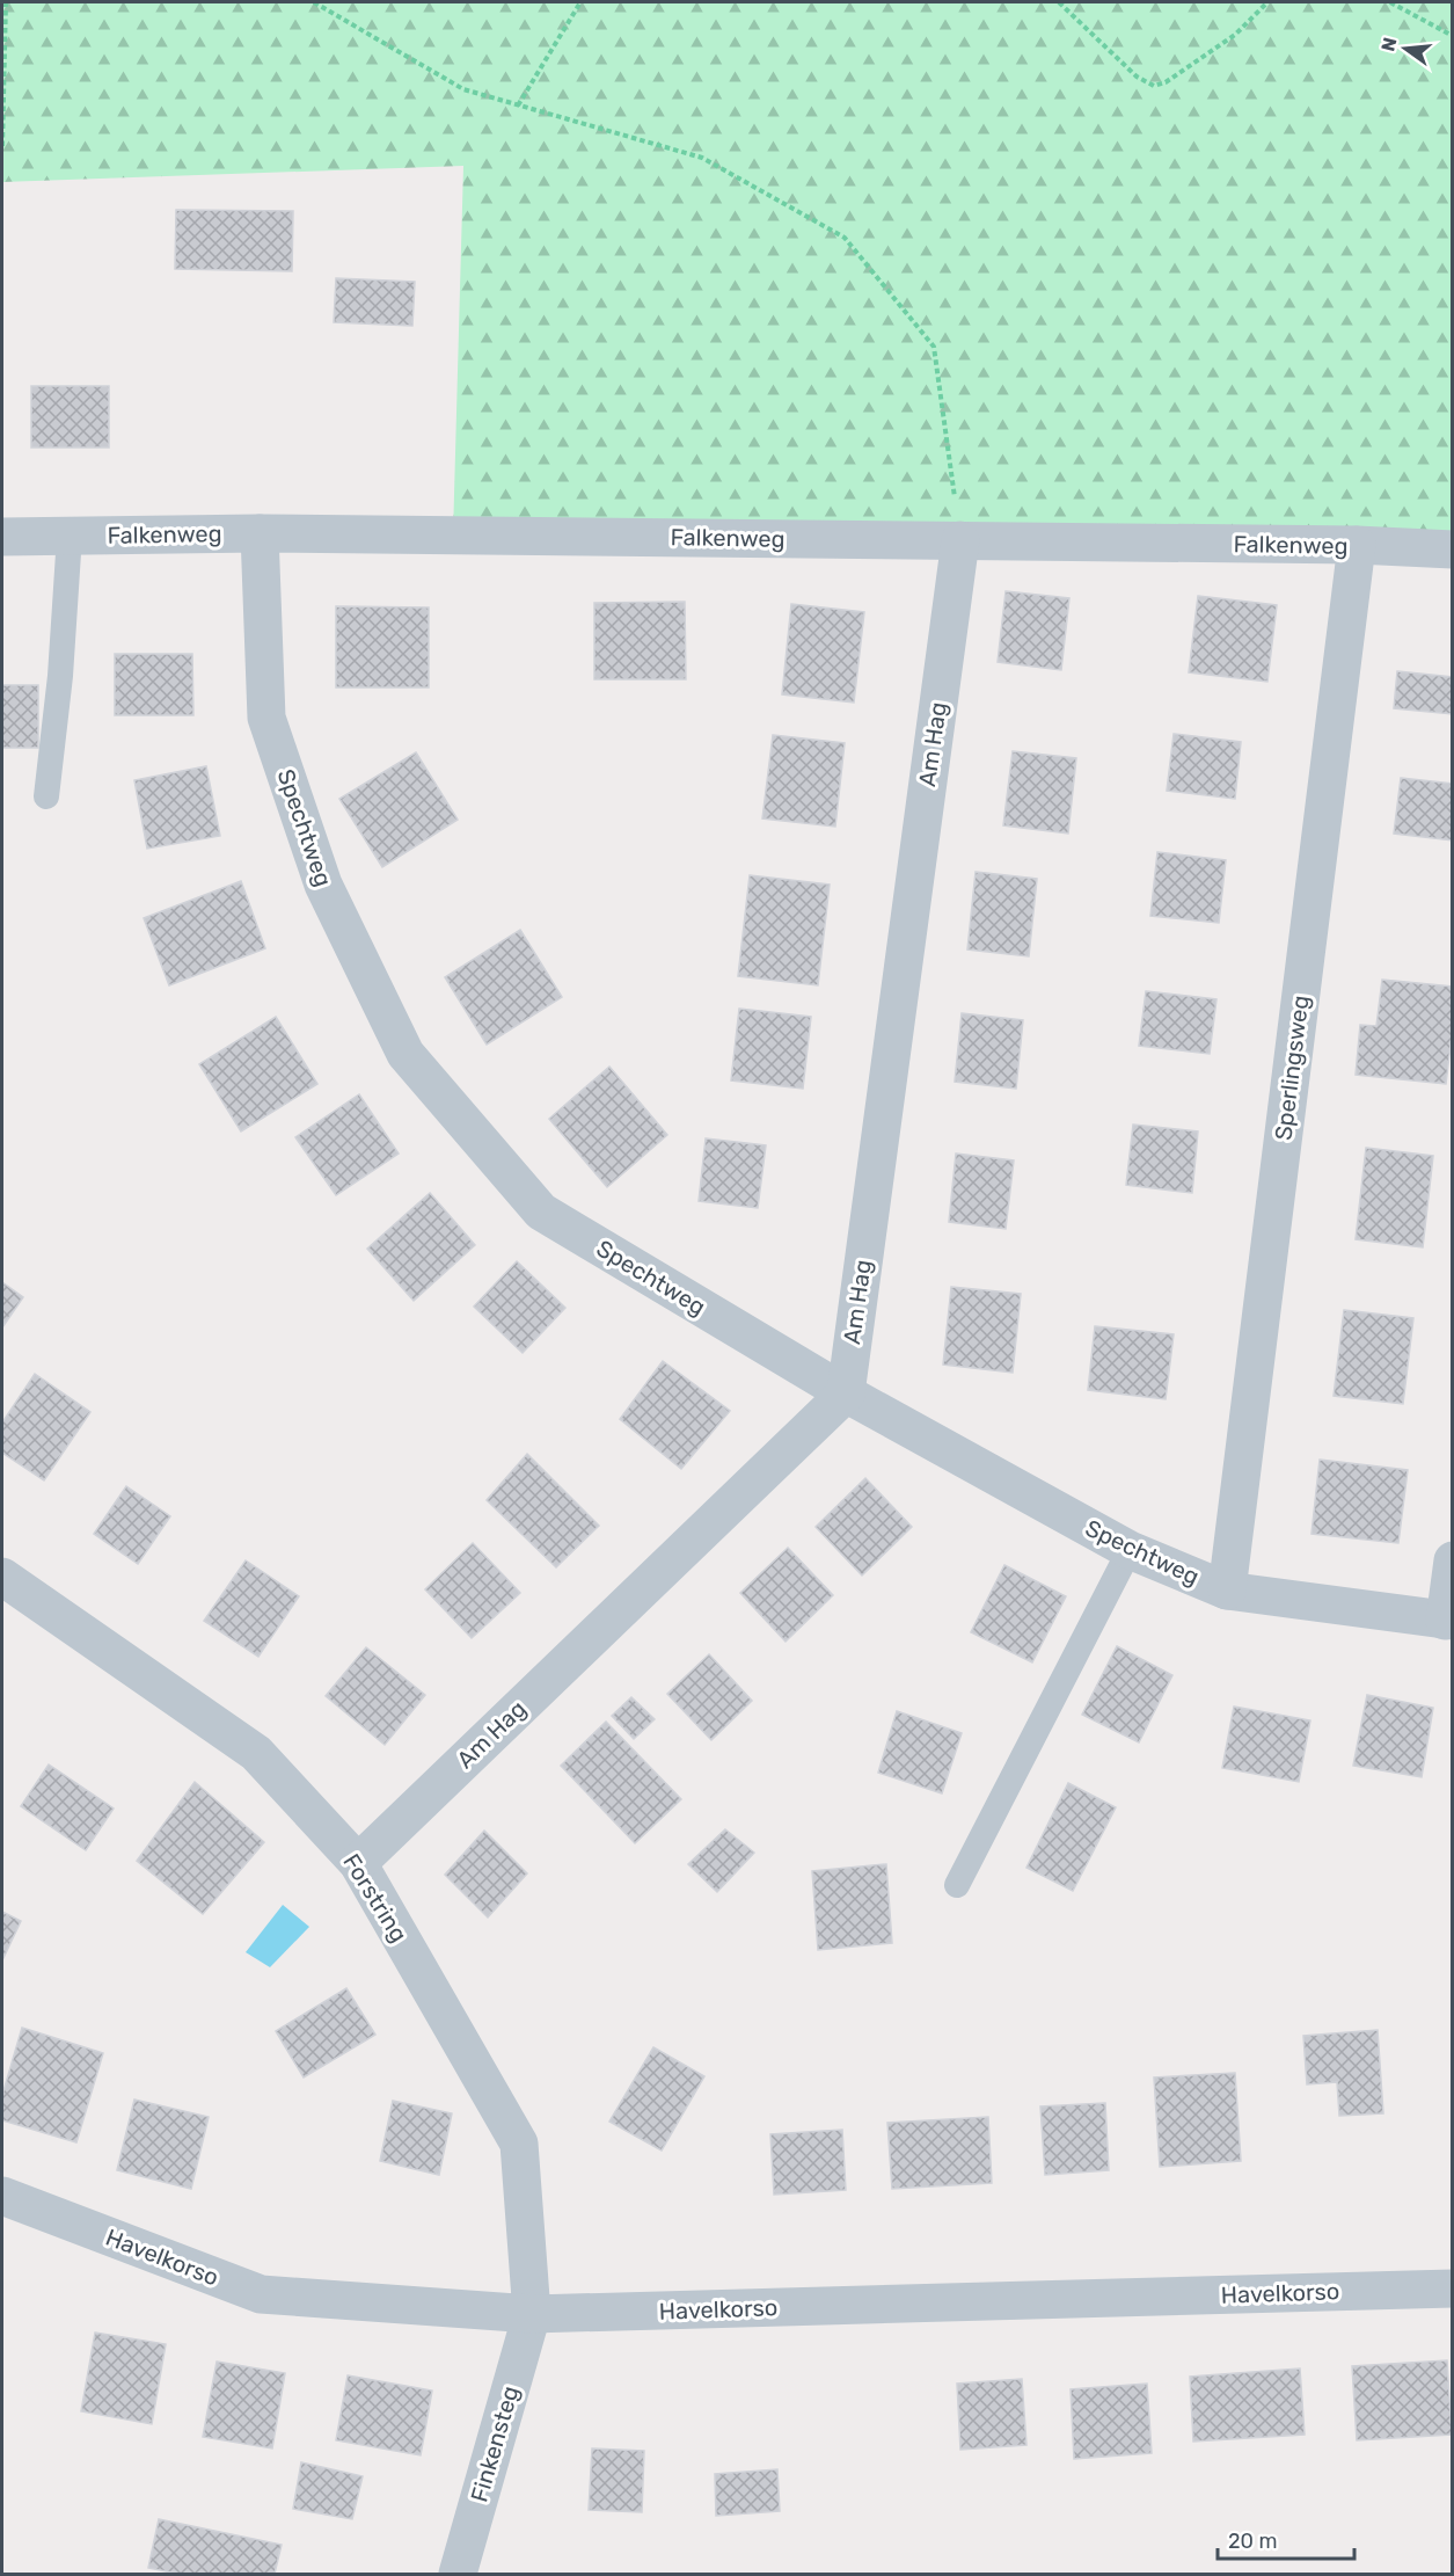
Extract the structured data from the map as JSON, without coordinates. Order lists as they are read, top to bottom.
{
  "streets": {
    "street": [
      "Falkenweg",
      "Am Hag",
      "Spechtweg",
      "Sperlingsweg",
      "Forstring",
      "Havelkorso",
      "Finkensteg"
    ]
  },
  "crossings": [
    ["Falkenweg", "Am Hag"],
    ["Falkenweg", "Spechtweg"],
    ["Falkenweg", "Sperlingsweg"],
    ["Am Hag", "Spechtweg"],
    ["Am Hag", "Forstring"],
    ["Spechtweg", "Sperlingsweg"],
    ["Forstring", "Havelkorso"],
    ["Forstring", "Finkensteg"],
    ["Havelkorso", "Finkensteg"]
  ],
  "scale_bar": "20 m",
  "north": "left"
}
